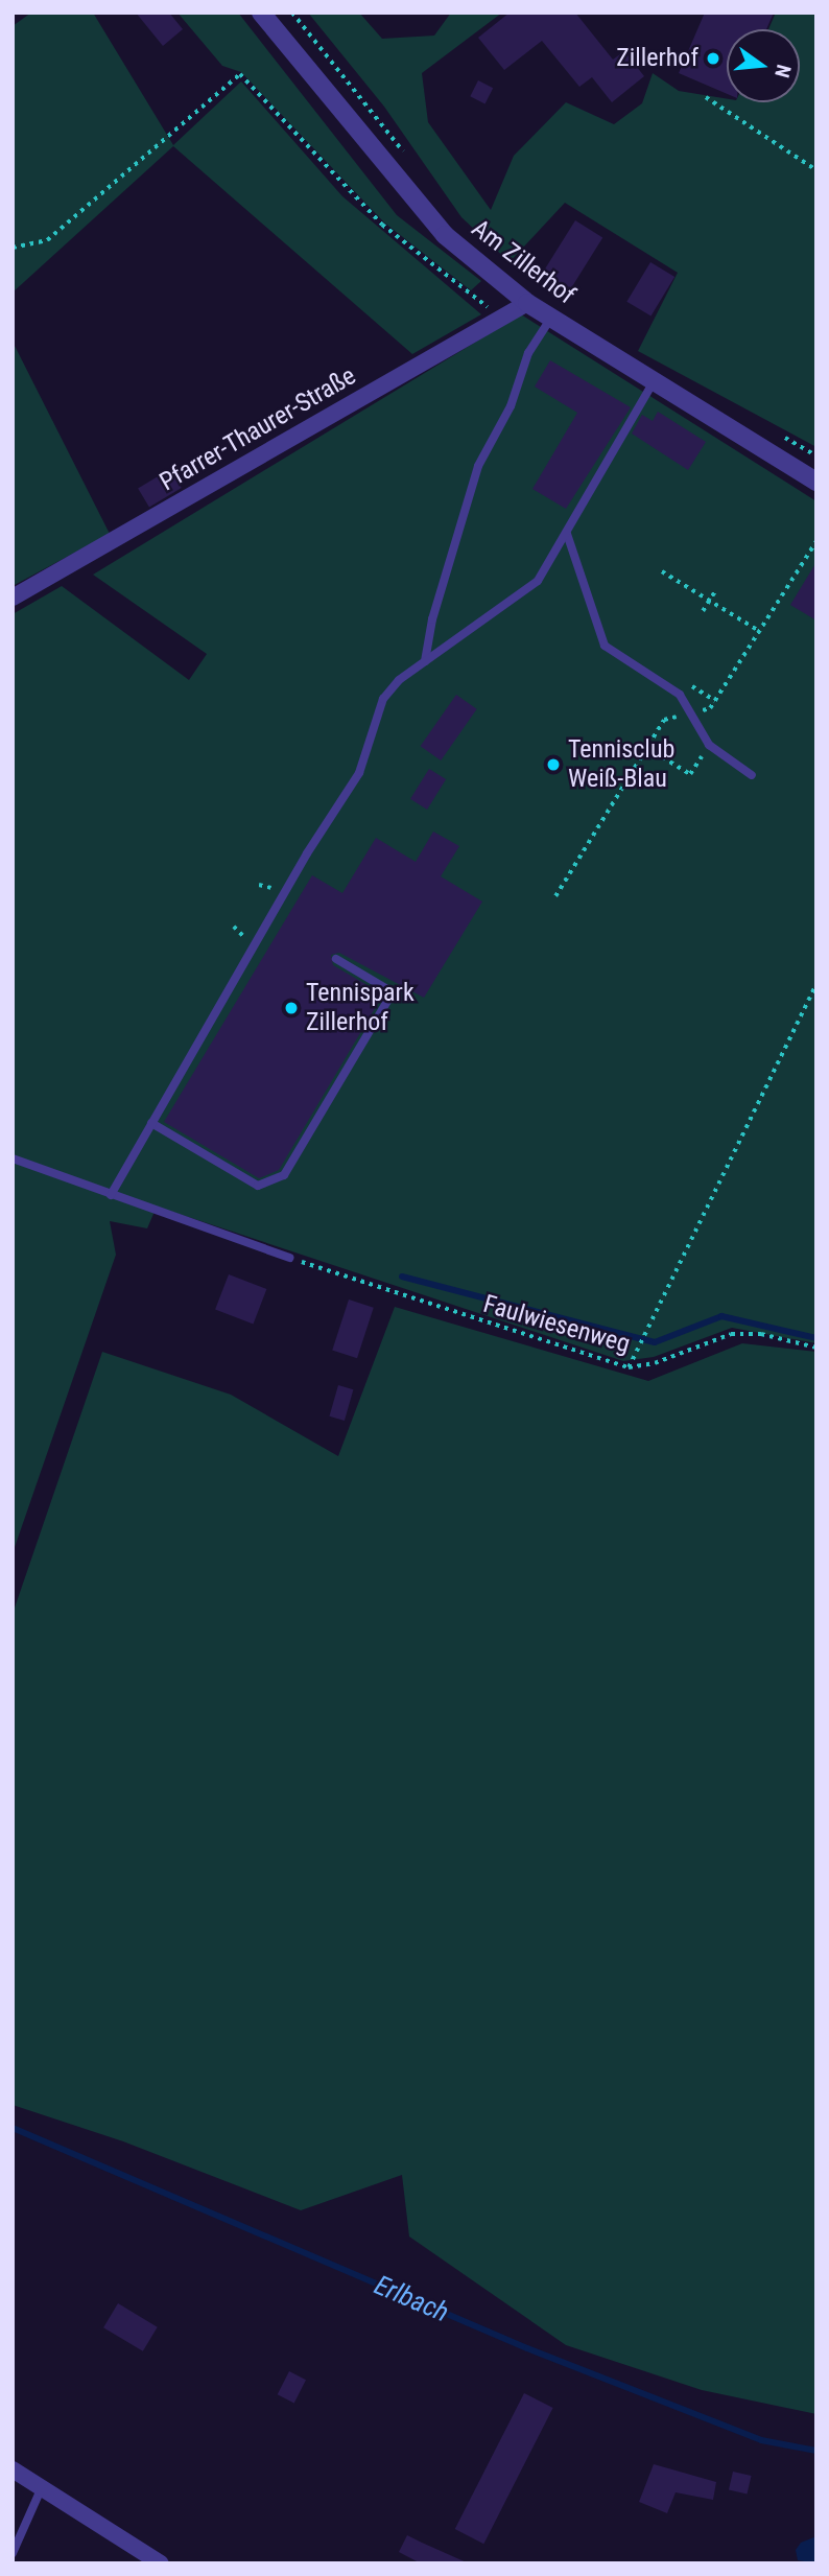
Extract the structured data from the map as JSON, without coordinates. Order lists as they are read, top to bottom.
{
  "streets": {
    "street": ["Am Zillerhof", "Pfarrer-Thaurer-Straße"],
    "path": ["Faulwiesenweg"]
  },
  "crossings": [
    ["Am Zillerhof", "Pfarrer-Thaurer-Straße"]
  ],
  "water": ["Erlbach"],
  "places": ["Zillerhof", "Tennisclub Weiß-Blau", "Tennispark Zillerhof"],
  "north": "right"
}
